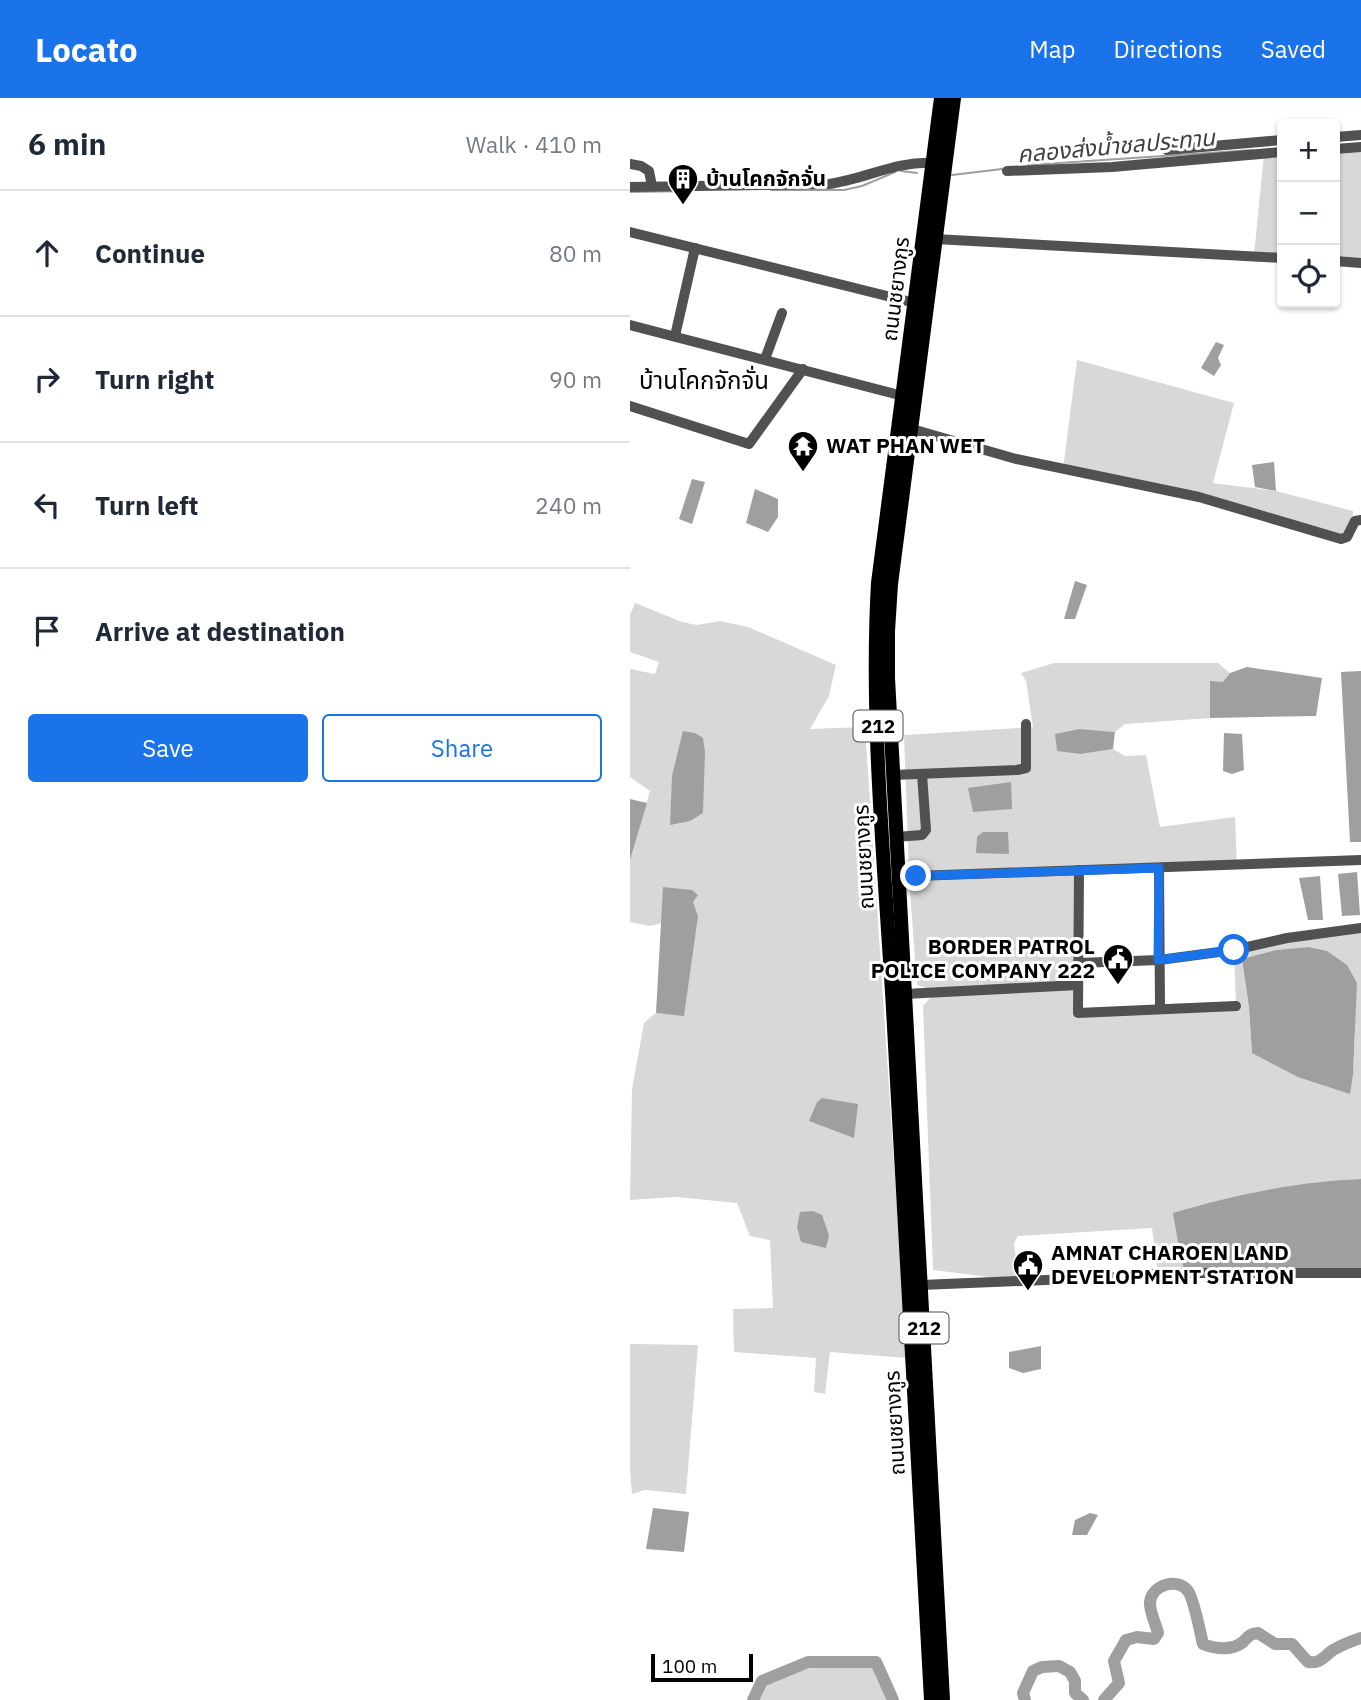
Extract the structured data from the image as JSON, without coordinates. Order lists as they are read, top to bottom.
{
  "streets": {
    "highway": ["ถนนชยางกูร", "212"]
  },
  "districts": ["บ้านโคกจักจั่น"],
  "water": ["คลองส่งน้ำชลประทาน"],
  "places": {
    "building": ["บ้านโคกจักจั่น"],
    "temple": ["WAT PHAN WET"],
    "public building": ["BORDER PATROL POLICE COMPANY 222", "AMNAT CHAROEN LAND DEVELOPMENT STATION"]
  },
  "scale_bar": "100 m",
  "page": {
    "header": "Locato",
    "nav": ["Map", "Directions", "Saved"],
    "heading": ["6 min", "Walk · 410 m"],
    "map_buttons": ["+", "−"],
    "list": [
      ["Continue", "80 m"],
      ["Turn right", "90 m"],
      ["Turn left", "240 m"],
      "Arrive at destination"
    ],
    "buttons": ["Save", "Share"],
    "scale": "100 m"
  }
}
